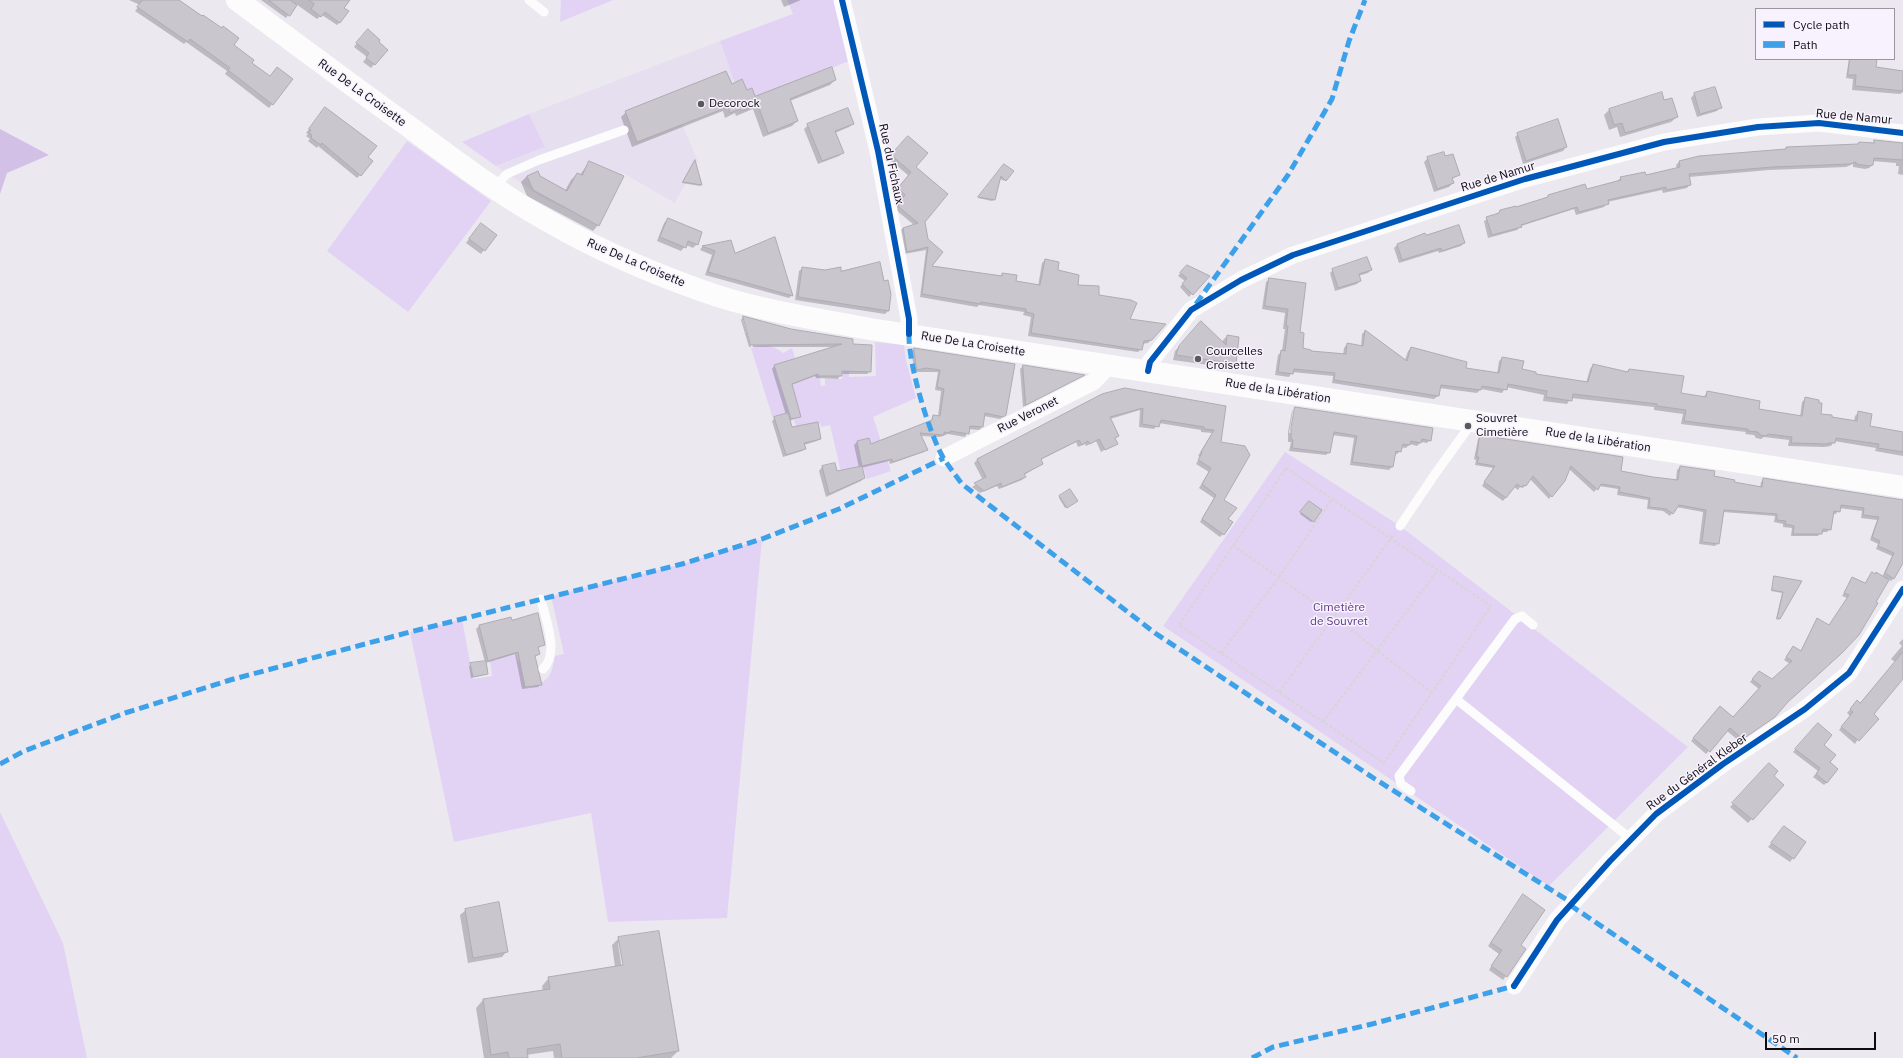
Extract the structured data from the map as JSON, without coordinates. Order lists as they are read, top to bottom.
{
  "streets": {
    "main road": ["Rue De La Croisette", "Rue de la Libération"],
    "street": [
      "Rue de Namur",
      "Rue du Fichaux",
      "Rue Veronet",
      "Rue du Général Kleber"
    ]
  },
  "crossings": [
    ["Rue De La Croisette", "Rue du Fichaux"],
    ["Rue De La Croisette", "Rue de la Libération"],
    ["Rue De La Croisette", "Rue Veronet"],
    ["Rue de Namur", "Rue de la Libération"],
    ["Rue de la Libération", "Rue Veronet"]
  ],
  "parks": ["Cimetière de Souvret"],
  "places": ["Decorock", "Courcelles Croisette", "Souvret Cimetière"],
  "legend": ["Cycle path", "Path"],
  "scale_bar": "50 m"
}
